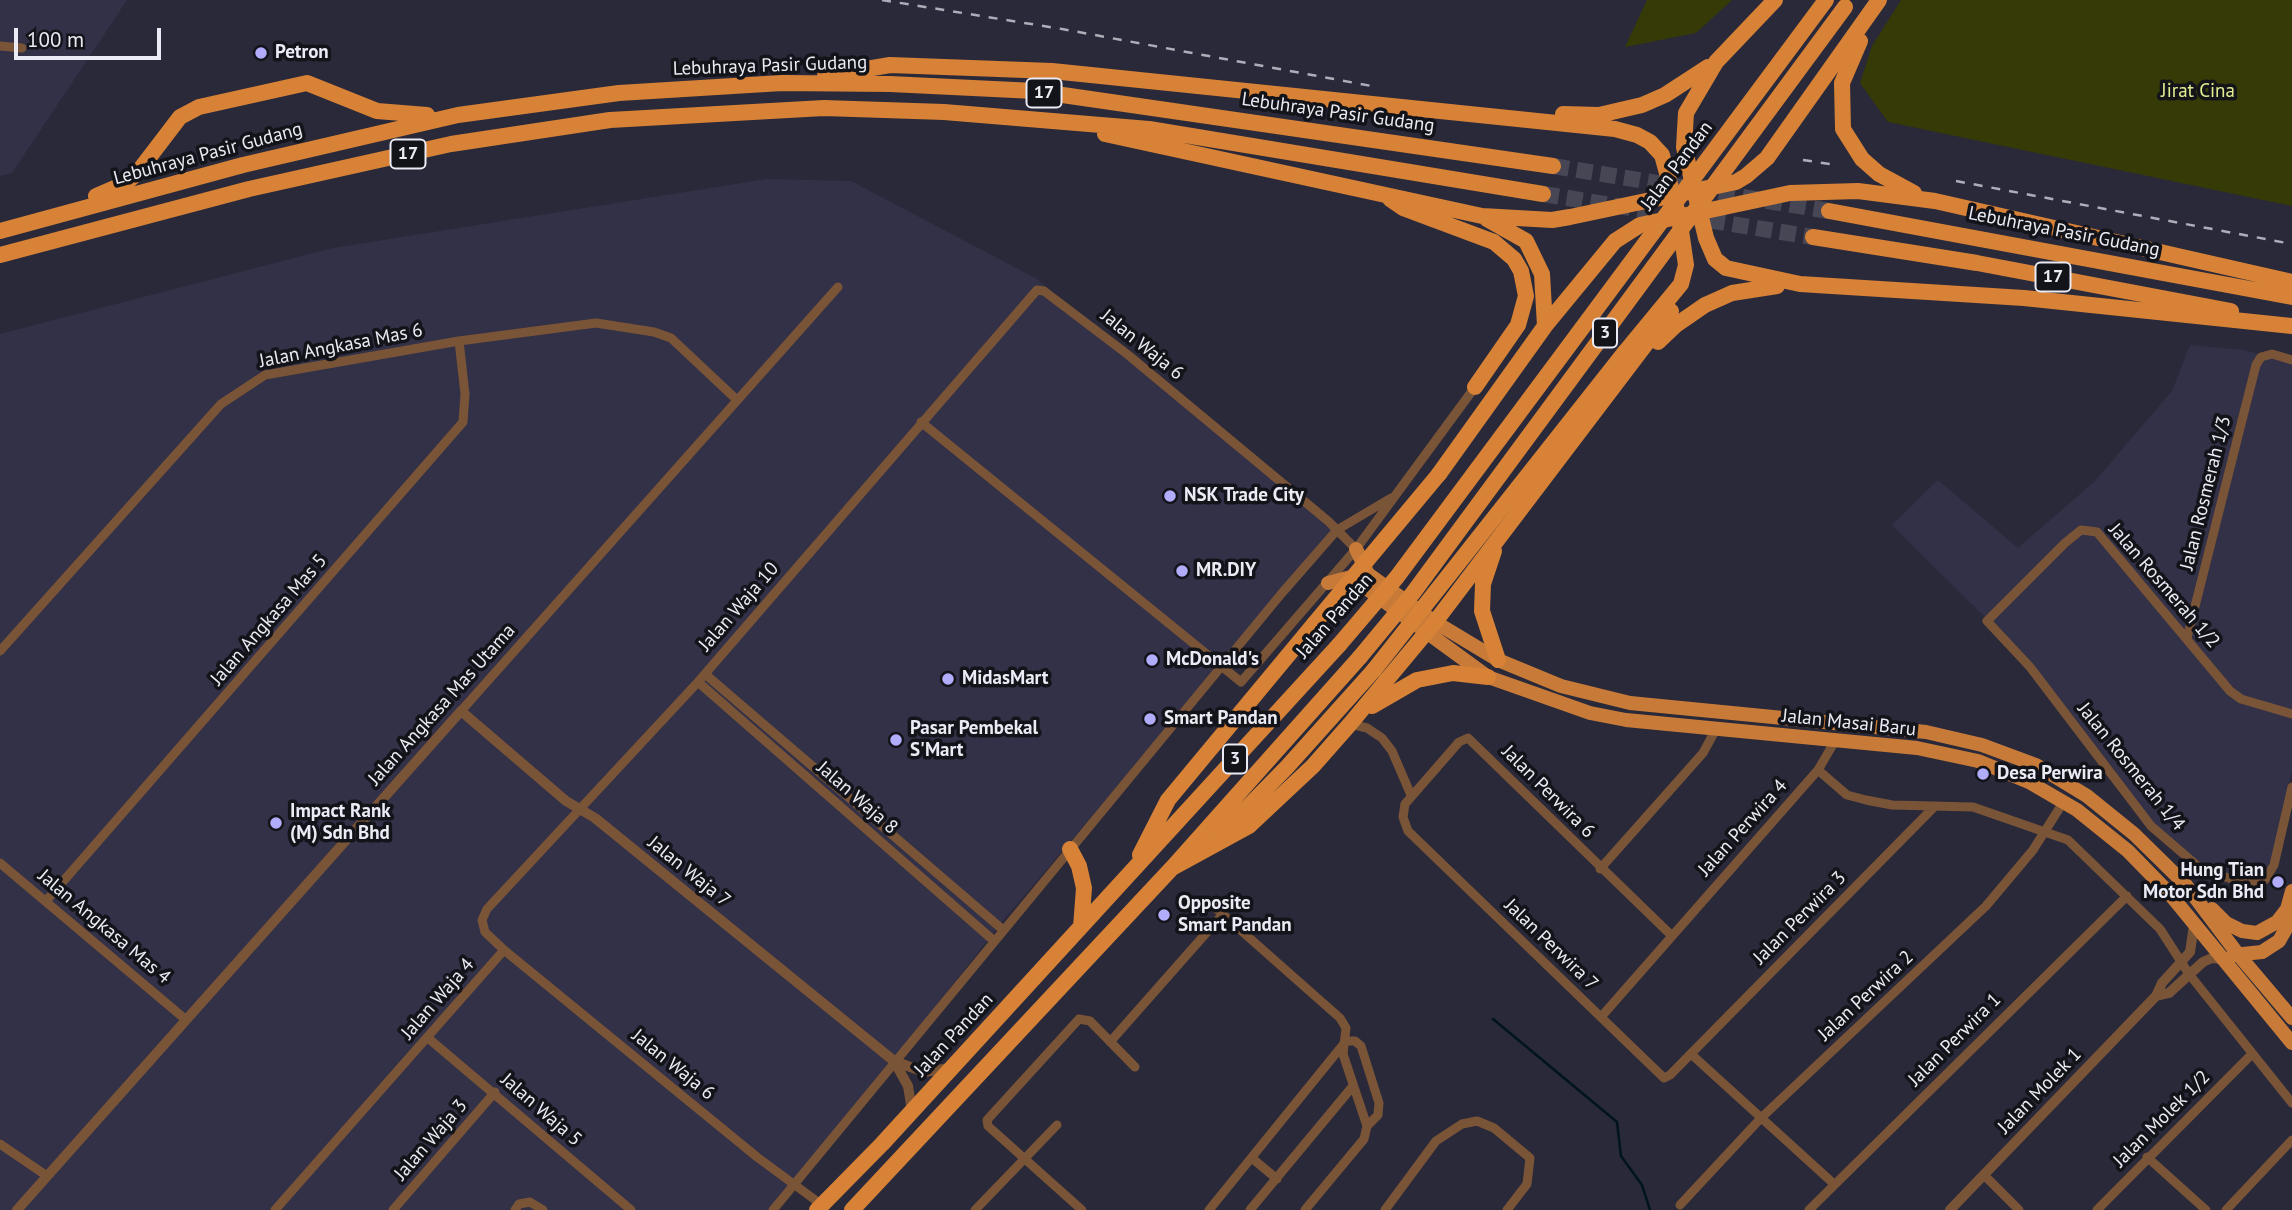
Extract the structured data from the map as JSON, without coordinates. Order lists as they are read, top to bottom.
{
  "streets": {
    "highway": [
      "Lebuhraya Pasir Gudang",
      "17",
      "Jalan Pandan",
      "3"
    ],
    "main road": ["Jalan Masai Baru"],
    "street": [
      "Jalan Waja 6",
      "Jalan Angkasa Mas 6",
      "Jalan Rosmerah 1/3",
      "Jalan Rosmerah 1/2",
      "Jalan Waja 10",
      "Jalan Angkasa Mas 5",
      "Jalan Angkasa Mas Utama",
      "Jalan Rosmerah 1/4",
      "Jalan Perwira 6",
      "Jalan Waja 8",
      "Jalan Perwira 4",
      "Jalan Waja 7",
      "Jalan Perwira 3",
      "Jalan Angkasa Mas 4",
      "Jalan Perwira 7",
      "Jalan Perwira 2",
      "Jalan Waja 4",
      "Jalan Perwira 1",
      "Jalan Molek 1",
      "Jalan Waja 5",
      "Jalan Molek 1/2",
      "Jalan Waja 3"
    ]
  },
  "crossings": [
    ["Jalan Pandan", "Jalan Waja 6"],
    ["Jalan Pandan", "Jalan Waja 7"],
    ["Jalan Waja 6", "Jalan Waja 10"],
    ["Jalan Waja 6", "Jalan Masai Baru"],
    ["Jalan Waja 6", "Jalan Waja 4"],
    ["Jalan Angkasa Mas 6", "Jalan Angkasa Mas 5"],
    ["Jalan Angkasa Mas 6", "Jalan Angkasa Mas Utama"],
    ["Jalan Rosmerah 1/3", "Jalan Rosmerah 1/2"],
    ["Jalan Rosmerah 1/2", "Jalan Rosmerah 1/4"],
    ["Jalan Waja 10", "Jalan Waja 8"],
    ["Jalan Waja 10", "Jalan Waja 7"],
    ["Jalan Angkasa Mas 5", "Jalan Angkasa Mas 4"],
    ["Jalan Angkasa Mas Utama", "Jalan Waja 7"],
    ["Jalan Angkasa Mas Utama", "Jalan Angkasa Mas 4"],
    ["Jalan Masai Baru", "Jalan Perwira 4"],
    ["Jalan Masai Baru", "Jalan Perwira 2"],
    ["Jalan Masai Baru", "Jalan Molek 1"],
    ["Jalan Perwira 6", "Jalan Perwira 4"],
    ["Jalan Perwira 6", "Jalan Perwira 7"],
    ["Jalan Perwira 3", "Jalan Perwira 7"],
    ["Jalan Waja 4", "Jalan Waja 5"],
    ["Jalan Waja 5", "Jalan Waja 3"]
  ],
  "parks": ["Jirat Cina"],
  "places": [
    "Petron",
    "NSK Trade City",
    "MR.DIY",
    "McDonald's",
    "MidasMart",
    "Smart Pandan",
    "Pasar Pembekal S'Mart",
    "Desa Perwira",
    "Impact Rank (M) Sdn Bhd",
    "Hung Tian Motor Sdn Bhd",
    "Opposite Smart Pandan"
  ],
  "scale_bar": "100 m"
}
